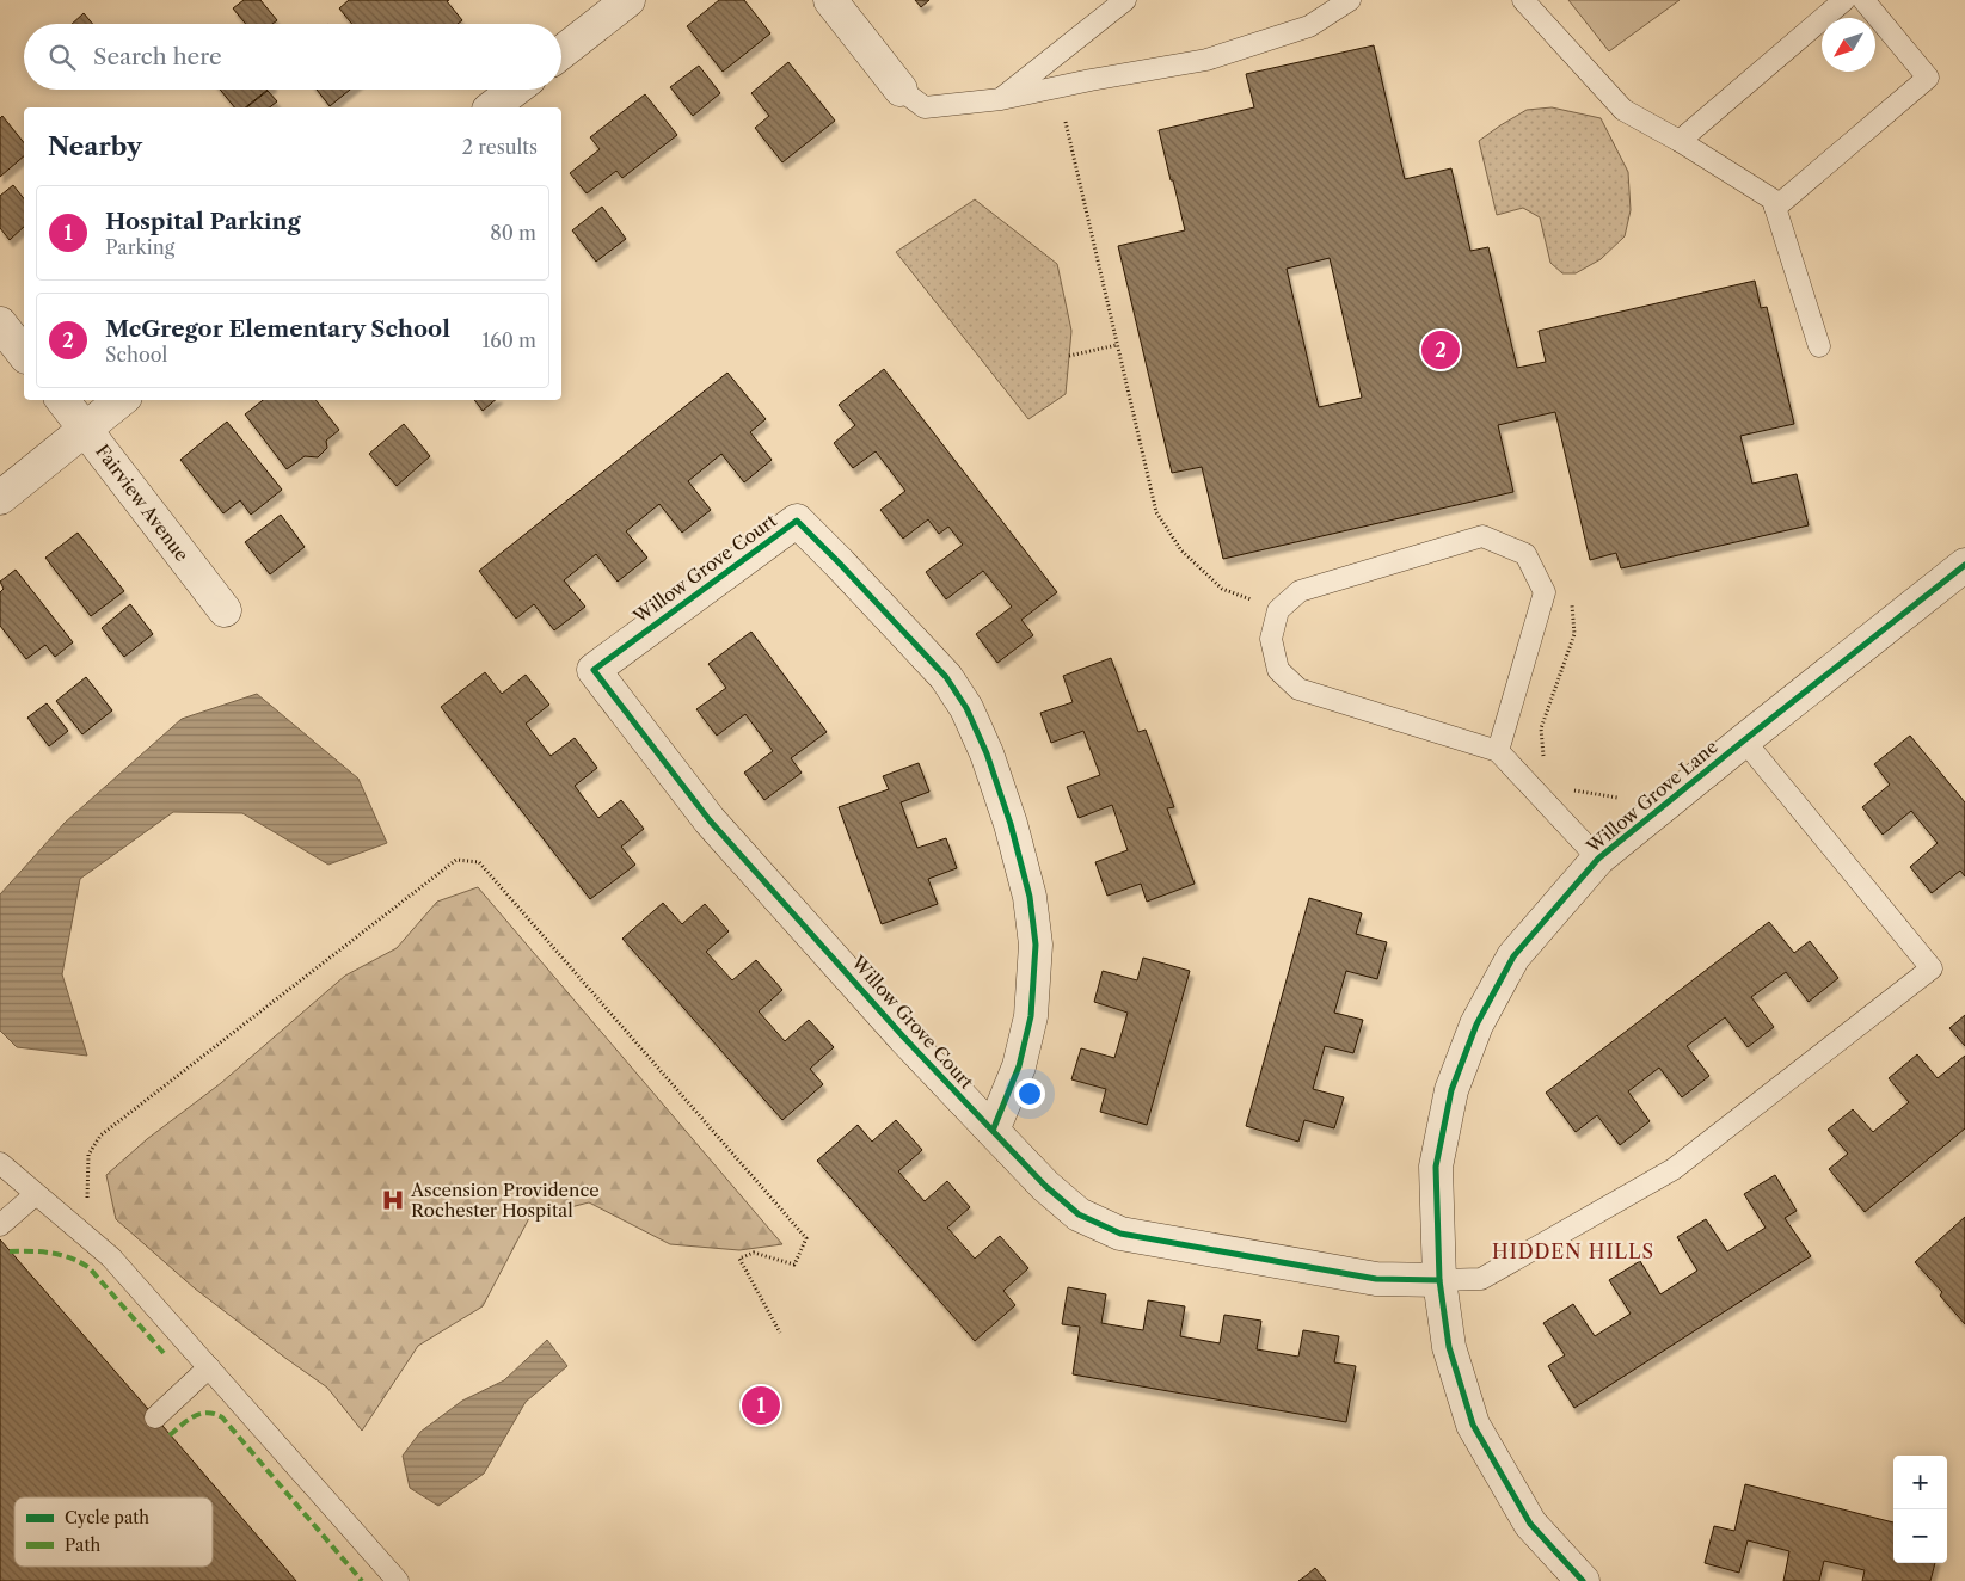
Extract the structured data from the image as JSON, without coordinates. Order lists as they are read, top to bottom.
{
  "streets": {
    "street": ["Fairview Avenue", "Willow Grove Court", "Willow Grove Lane"]
  },
  "crossings": [
    ["Willow Grove Court", "Willow Grove Lane"]
  ],
  "districts": ["HIDDEN HILLS"],
  "places": {
    "hospital": ["Ascension Providence Rochester Hospital"]
  },
  "legend": ["Cycle path", "Path"],
  "north": "bottom left",
  "page": {
    "search": "Search here",
    "heading": ["Nearby", "2 results"],
    "list": [
      {
        "mark": "1",
        "name": "Hospital Parking",
        "note": "Parking",
        "value": "80 m"
      },
      {
        "mark": "2",
        "name": "McGregor Elementary School",
        "note": "School",
        "value": "160 m"
      }
    ],
    "pins": ["2", "1"],
    "map_buttons": ["+", "−"]
  }
}
